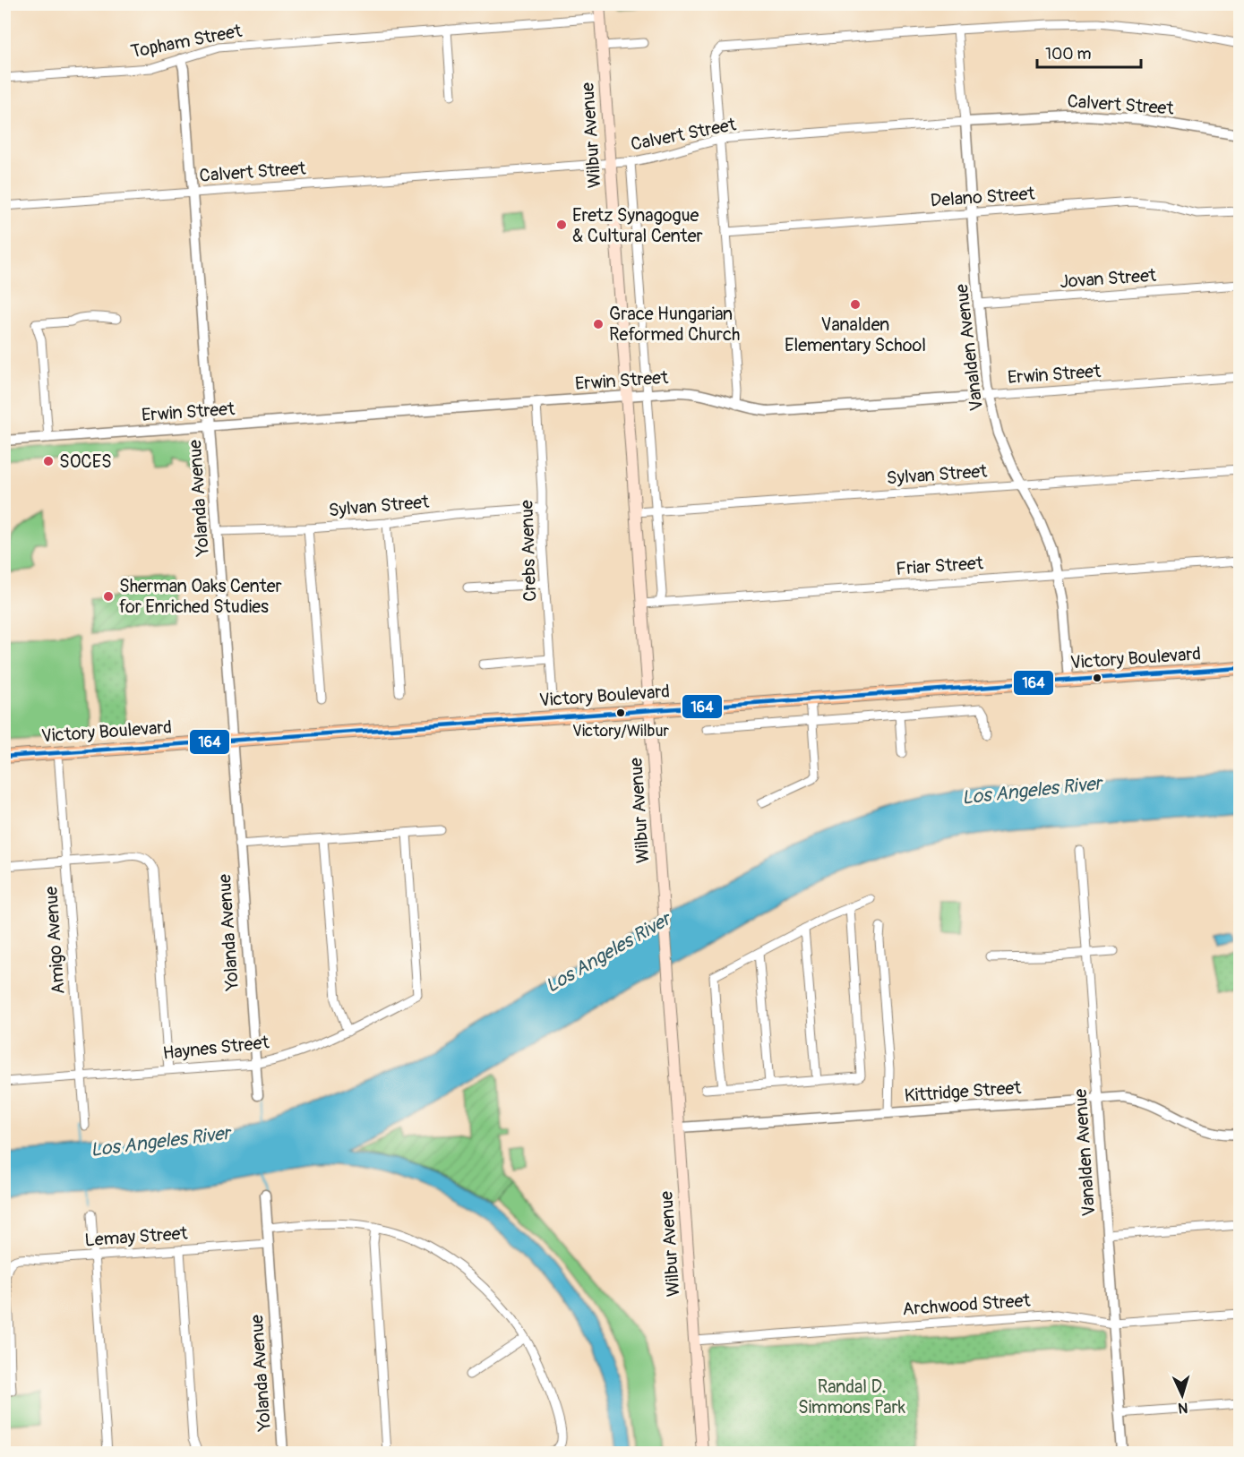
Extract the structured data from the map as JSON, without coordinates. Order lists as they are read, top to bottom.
{
  "streets": {
    "main road": ["Wilbur Avenue", "Victory Boulevard"],
    "street": [
      "Topham Street",
      "Calvert Street",
      "Delano Street",
      "Jovan Street",
      "Vanalden Avenue",
      "Erwin Street",
      "Sylvan Street",
      "Yolanda Avenue",
      "Crebs Avenue",
      "Friar Street",
      "Amigo Avenue",
      "Haynes Street",
      "Kittridge Street",
      "Lemay Street",
      "Archwood Street"
    ]
  },
  "crossings": [
    ["Topham Street", "Wilbur Avenue"],
    ["Topham Street", "Yolanda Avenue"],
    ["Calvert Street", "Wilbur Avenue"],
    ["Calvert Street", "Vanalden Avenue"],
    ["Calvert Street", "Yolanda Avenue"],
    ["Wilbur Avenue", "Erwin Street"],
    ["Wilbur Avenue", "Sylvan Street"],
    ["Wilbur Avenue", "Friar Street"],
    ["Wilbur Avenue", "Victory Boulevard"],
    ["Wilbur Avenue", "Kittridge Street"],
    ["Wilbur Avenue", "Archwood Street"],
    ["Delano Street", "Vanalden Avenue"],
    ["Jovan Street", "Vanalden Avenue"],
    ["Vanalden Avenue", "Erwin Street"],
    ["Vanalden Avenue", "Sylvan Street"],
    ["Vanalden Avenue", "Friar Street"],
    ["Vanalden Avenue", "Victory Boulevard"],
    ["Vanalden Avenue", "Kittridge Street"],
    ["Vanalden Avenue", "Archwood Street"],
    ["Erwin Street", "Yolanda Avenue"],
    ["Erwin Street", "Crebs Avenue"],
    ["Sylvan Street", "Yolanda Avenue"],
    ["Sylvan Street", "Crebs Avenue"],
    ["Yolanda Avenue", "Victory Boulevard"],
    ["Yolanda Avenue", "Haynes Street"],
    ["Yolanda Avenue", "Lemay Street"],
    ["Victory Boulevard", "Amigo Avenue"],
    ["Amigo Avenue", "Haynes Street"]
  ],
  "water": ["Los Angeles River"],
  "parks": ["Randal D. Simmons Park"],
  "places": [
    "Eretz Synagogue & Cultural Center",
    "Vanalden Elementary School",
    "Grace Hungarian Reformed Church",
    "SOCES",
    "Sherman Oaks Center for Enriched Studies",
    "Victory/Wilbur"
  ],
  "lines": ["transit line 164"],
  "scale_bar": "100 m",
  "north": "bottom"
}
